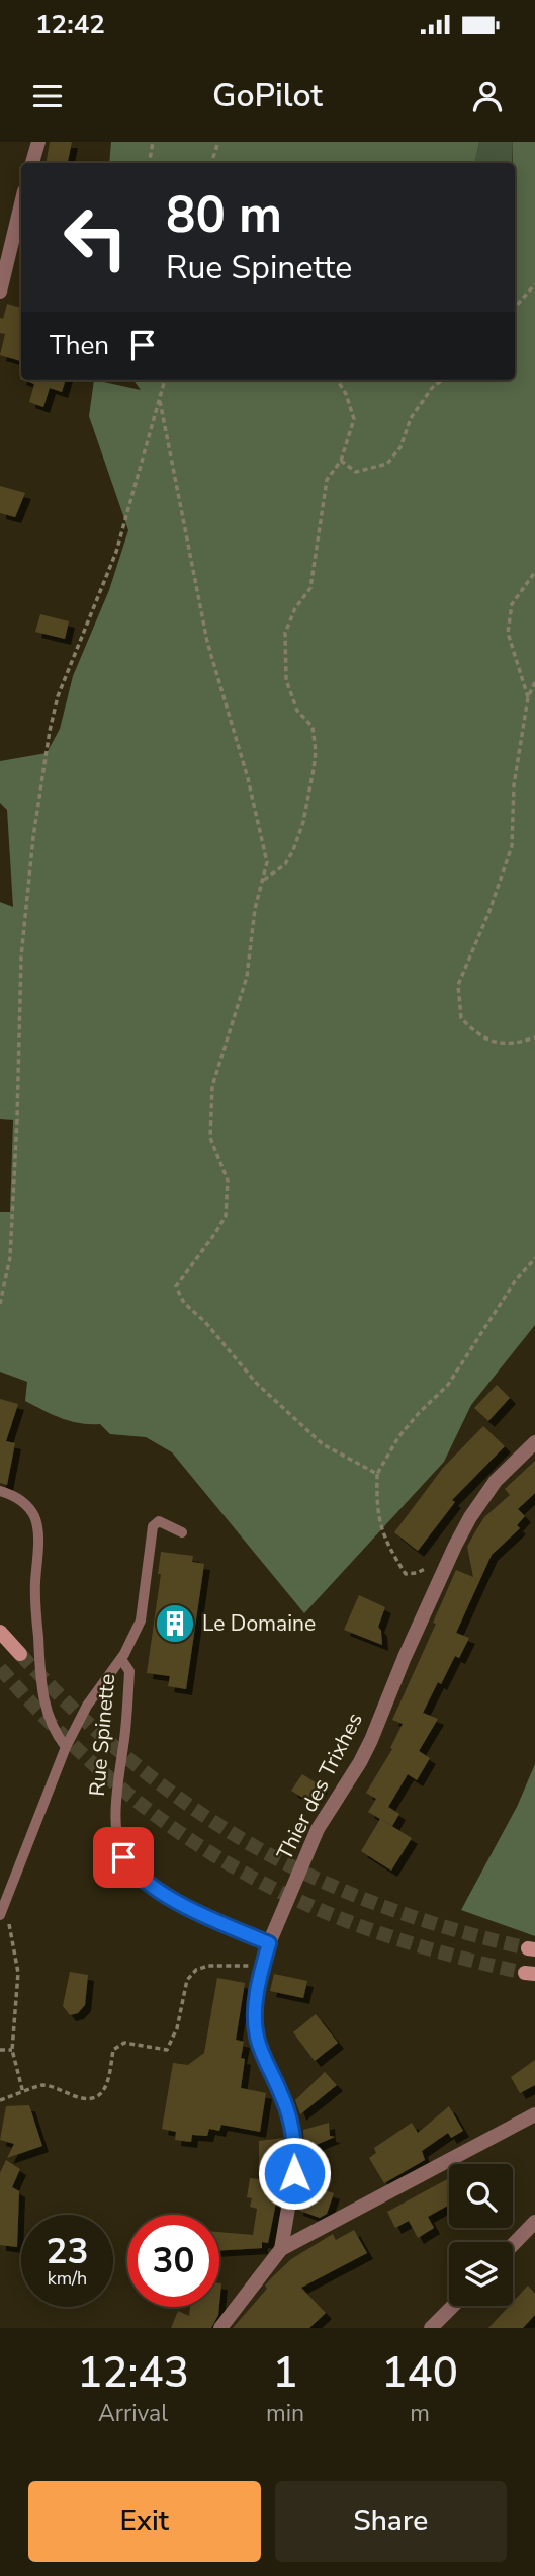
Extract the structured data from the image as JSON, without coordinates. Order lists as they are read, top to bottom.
{
  "streets": {
    "street": ["Thier des Trixhes"],
    "lane": ["Rue Spinette"]
  },
  "crossings": [
    ["Rue Spinette", "Thier des Trixhes"]
  ],
  "places": {
    "building": ["Le Domaine"]
  },
  "page": {
    "status": "12:42",
    "header": "GoPilot",
    "turn": ["80 m", "Rue Spinette"],
    "then": "Then",
    "speed": "23 km/h",
    "limit": "30",
    "eta": [
      "12:43",
      "Arrival",
      "1",
      "min",
      "140",
      "m"
    ],
    "buttons": ["Exit", "Share"]
  }
}
